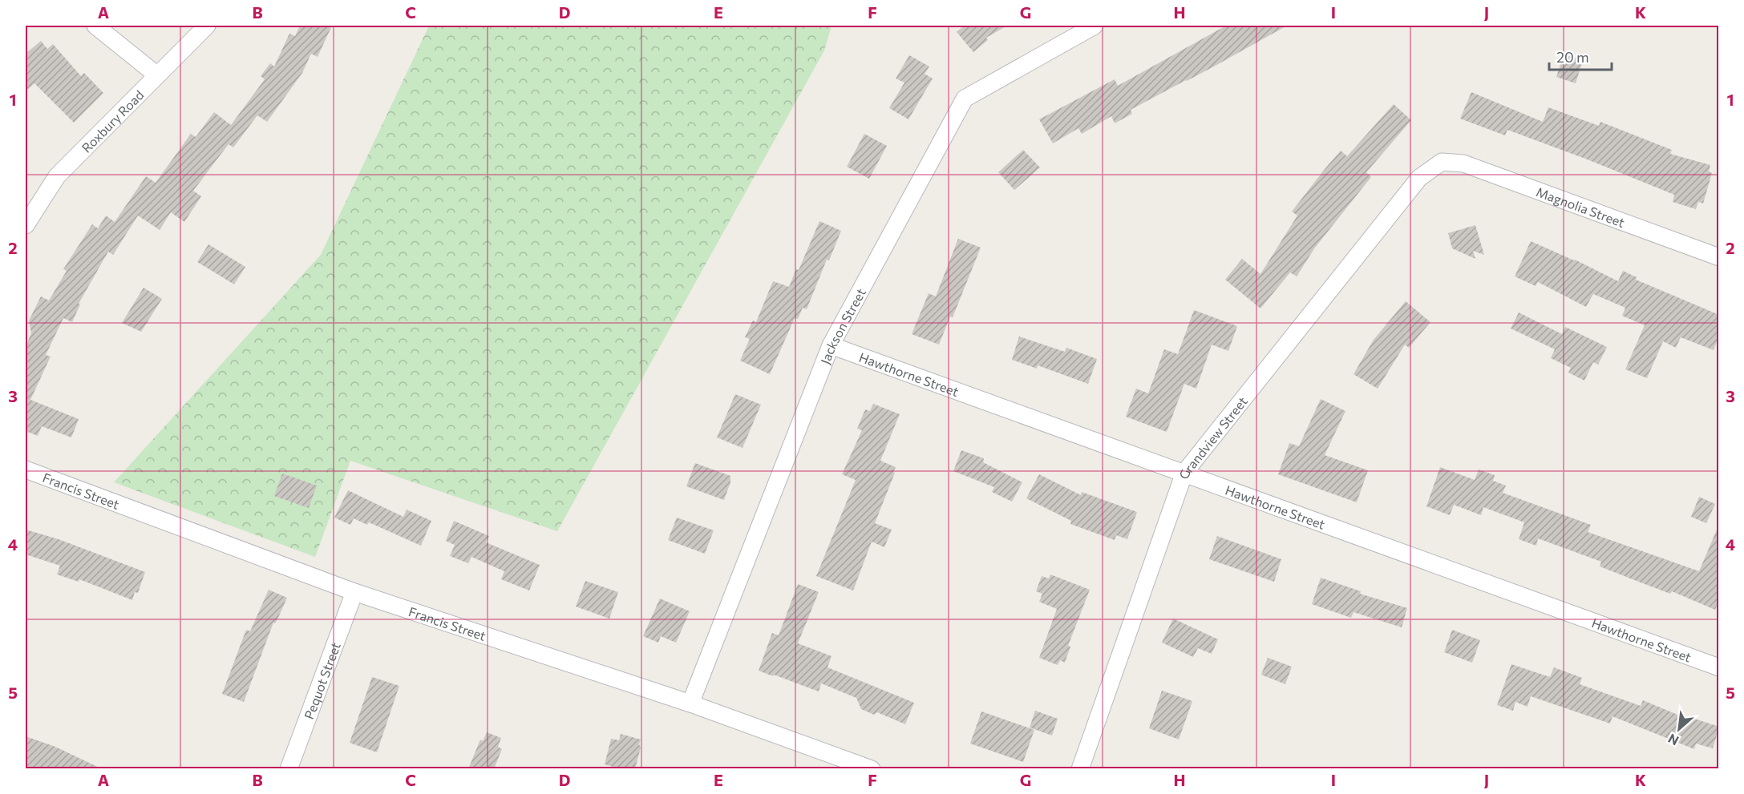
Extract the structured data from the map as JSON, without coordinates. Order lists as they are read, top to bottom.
{
  "streets": {
    "street": [
      "Roxbury Road",
      "Magnolia Street",
      "Jackson Street",
      "Hawthorne Street",
      "Grandview Street",
      "Francis Street",
      "Pequot Street"
    ]
  },
  "crossings": [
    ["Magnolia Street", "Grandview Street"],
    ["Jackson Street", "Hawthorne Street"],
    ["Jackson Street", "Francis Street"],
    ["Hawthorne Street", "Grandview Street"],
    ["Francis Street", "Pequot Street"]
  ],
  "scale_bar": "20 m",
  "north": "bottom left",
  "grid": {
    "columns": [
      "A",
      "B",
      "C",
      "D",
      "E",
      "F",
      "G",
      "H",
      "I",
      "J",
      "K"
    ],
    "rows": [
      "1",
      "2",
      "3",
      "4",
      "5"
    ]
  }
}
